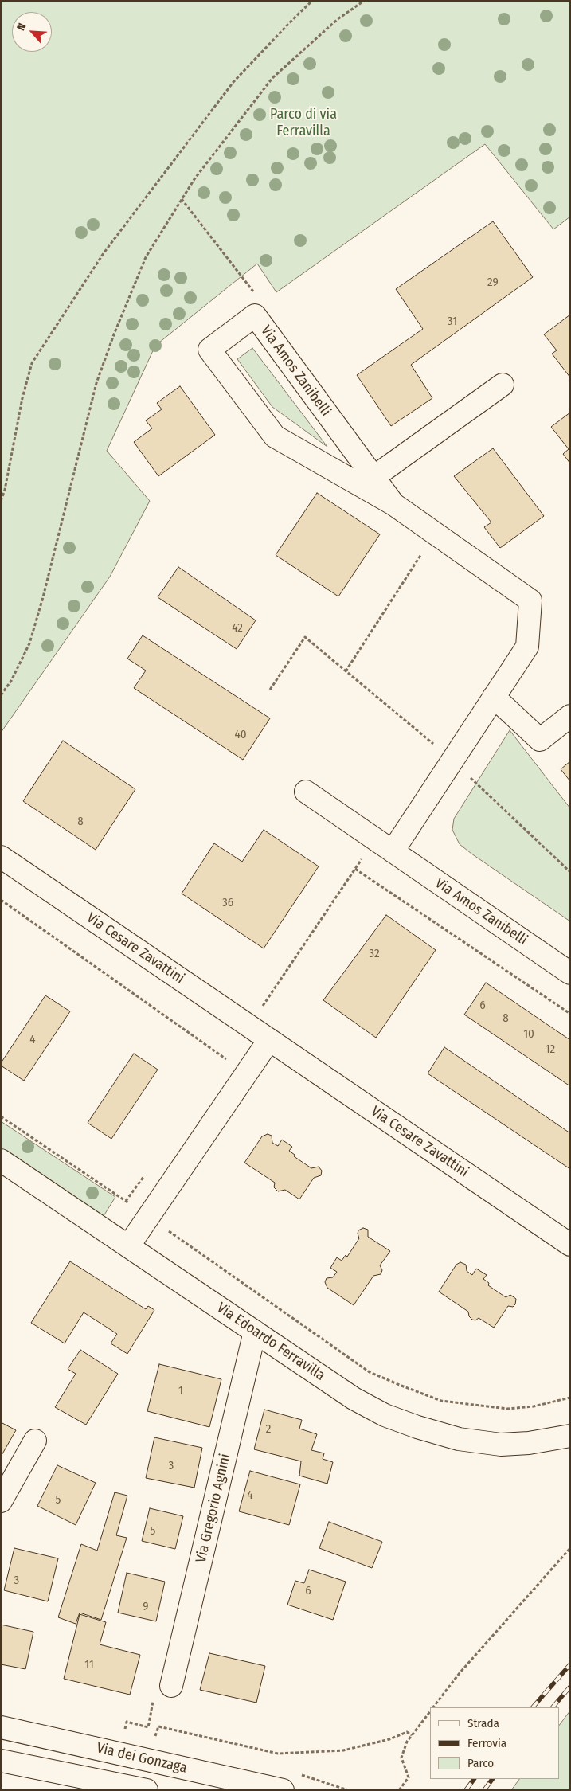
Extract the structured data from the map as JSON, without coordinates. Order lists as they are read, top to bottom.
{
  "streets": {
    "street": [
      "Via Amos Zanibelli",
      "Via Cesare Zavattini",
      "Via Edoardo Ferravilla",
      "Via Gregorio Agnini",
      "Via dei Gonzaga"
    ]
  },
  "crossings": [
    ["Via Edoardo Ferravilla", "Via Gregorio Agnini"]
  ],
  "parks": ["Parco di via Ferravilla"],
  "house_numbers": [
    "29",
    "31",
    "42",
    "40",
    "8",
    "36",
    "32",
    "6",
    "8",
    "10",
    "4",
    "12",
    "1",
    "2",
    "3",
    "4",
    "5",
    "5",
    "3",
    "6",
    "9",
    "11"
  ],
  "legend": ["Strada", "Ferrovia", "Parco"],
  "north": "top left"
}
